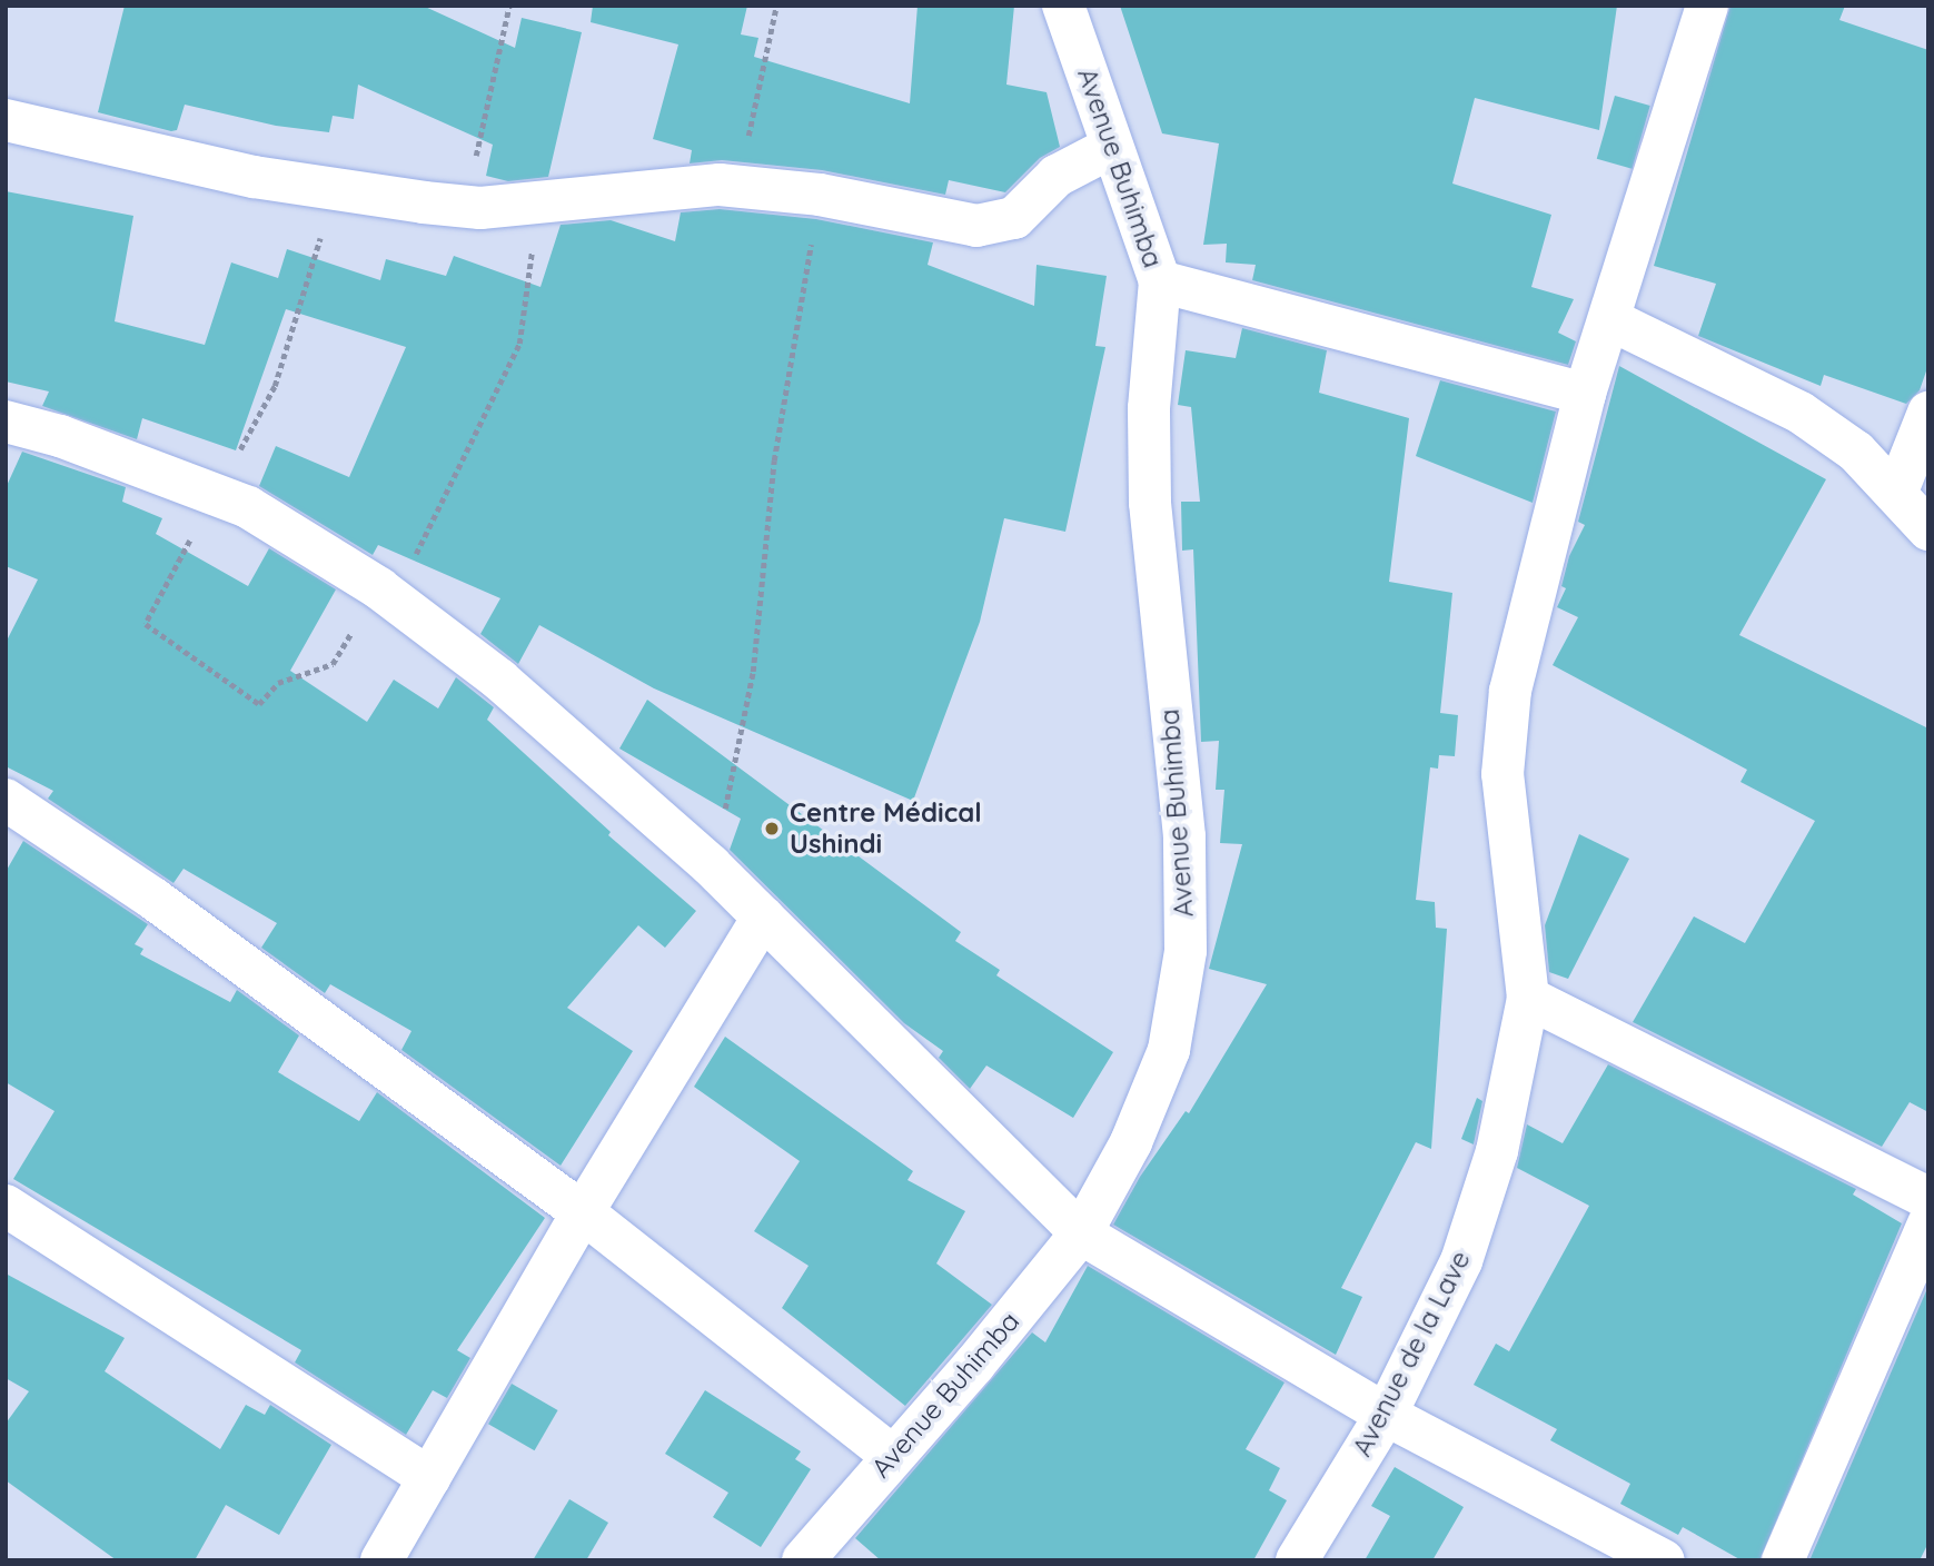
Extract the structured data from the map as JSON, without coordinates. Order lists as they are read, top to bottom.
{
  "streets": {
    "street": ["Avenue Buhimba", "Avenue de la Lave"]
  },
  "places": ["Centre Médical Ushindi"]
}
